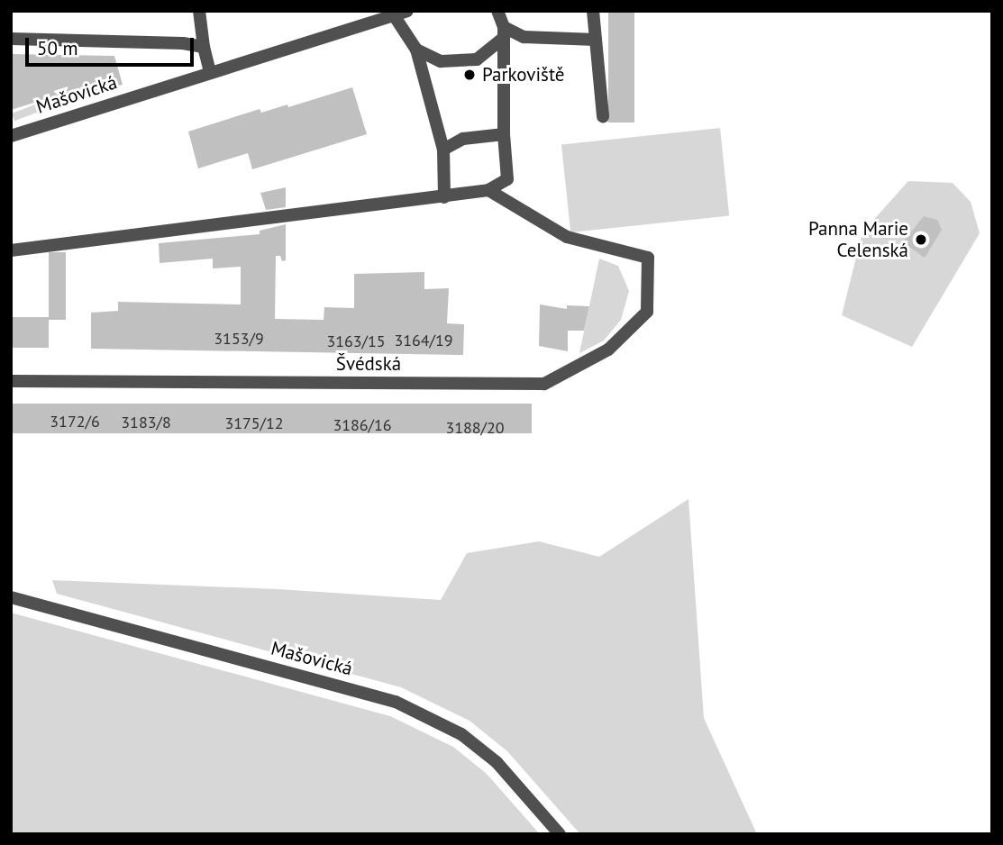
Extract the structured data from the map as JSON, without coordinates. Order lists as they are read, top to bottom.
{
  "streets": {
    "street": ["Mašovická", "Švédská"]
  },
  "places": ["Parkoviště", "Panna Marie Celenská"],
  "house_numbers": [
    "3153/9",
    "3164/19",
    "3163/15",
    "3172/6",
    "3183/8",
    "3175/12",
    "3186/16",
    "3188/20"
  ],
  "scale_bar": "50 m"
}
